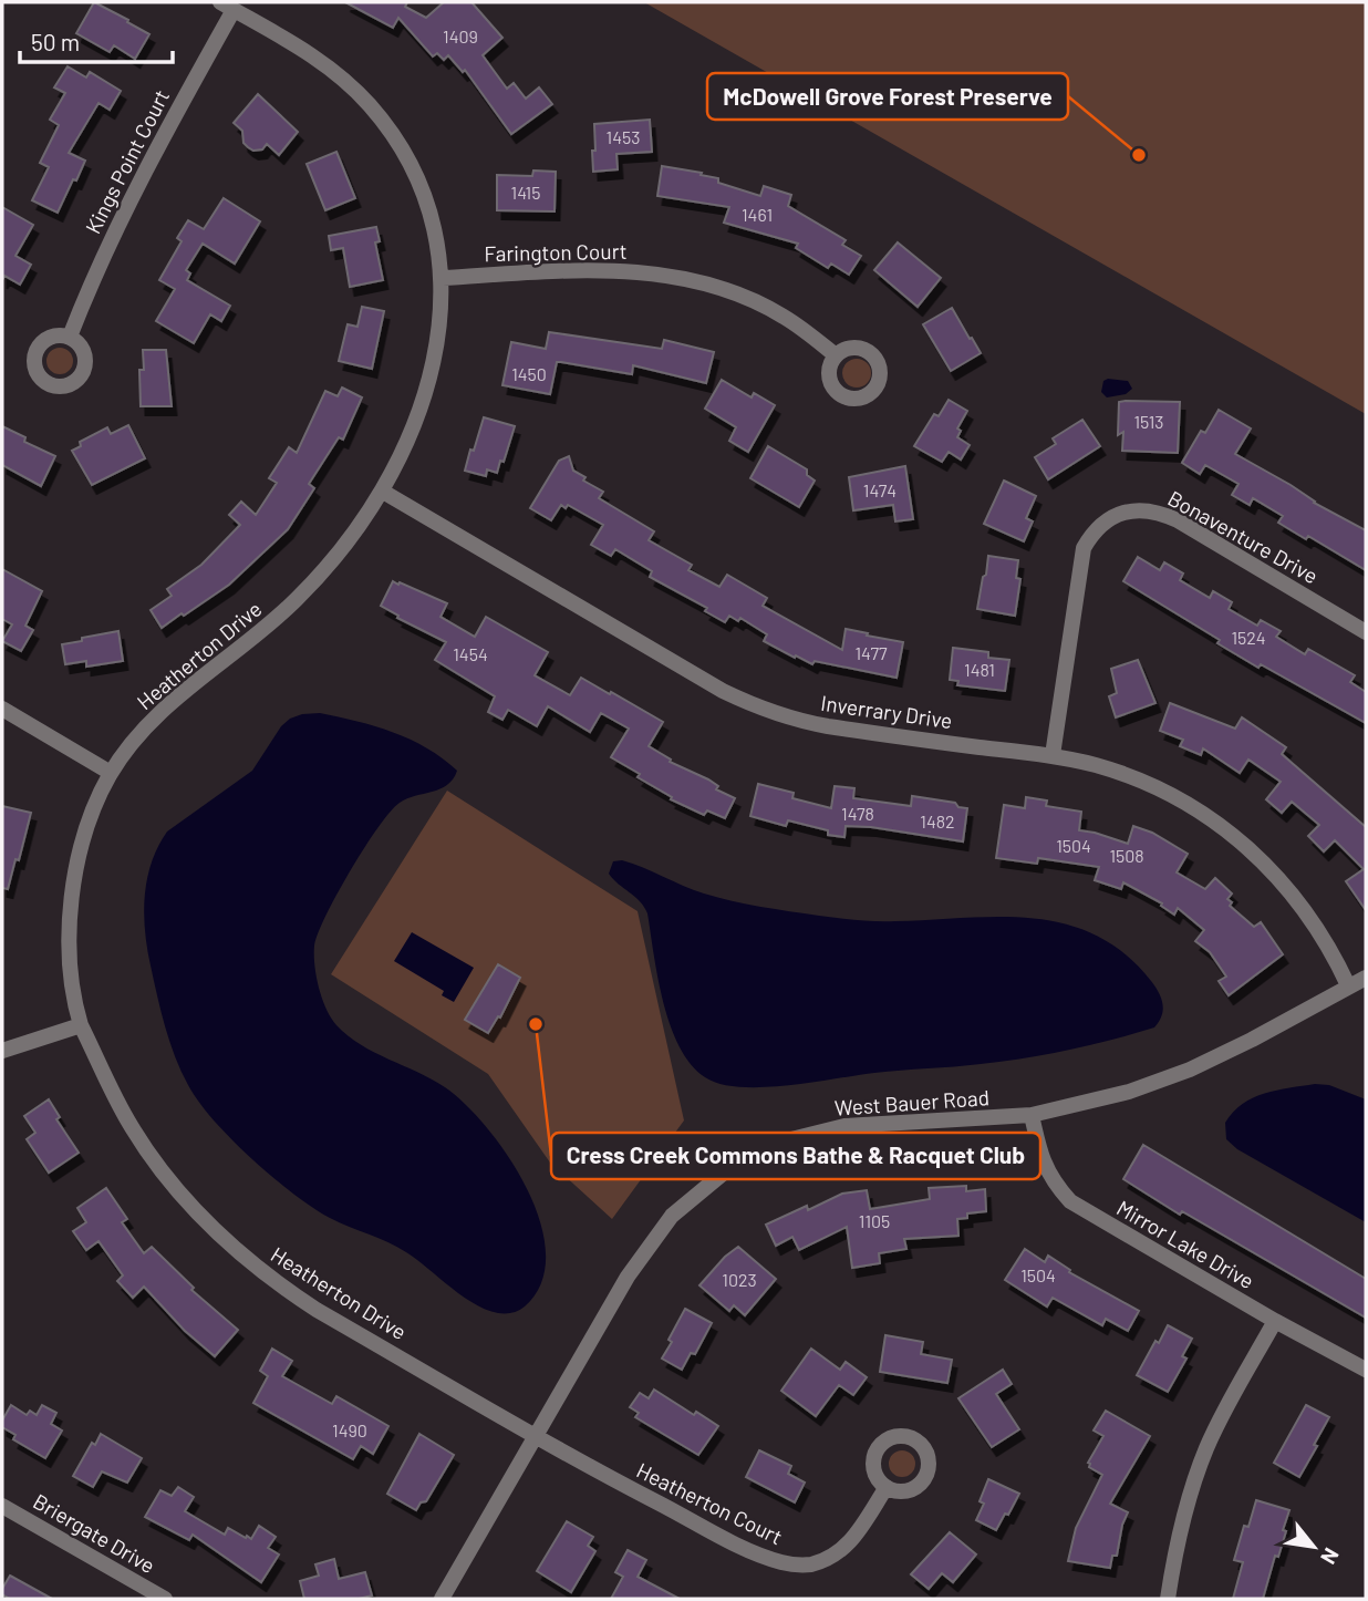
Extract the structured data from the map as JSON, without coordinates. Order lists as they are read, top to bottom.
{
  "streets": {
    "street": [
      "Kings Point Court",
      "Farington Court",
      "Bonaventure Drive",
      "Heatherton Drive",
      "Inverrary Drive",
      "West Bauer Road",
      "Mirror Lake Drive",
      "Heatherton Court",
      "Briergate Drive"
    ]
  },
  "crossings": [
    ["Kings Point Court", "Heatherton Drive"],
    ["Farington Court", "Heatherton Drive"],
    ["Bonaventure Drive", "Inverrary Drive"],
    ["Heatherton Drive", "Inverrary Drive"],
    ["Heatherton Drive", "West Bauer Road"],
    ["Heatherton Drive", "Heatherton Court"],
    ["Inverrary Drive", "West Bauer Road"],
    ["West Bauer Road", "Mirror Lake Drive"],
    ["West Bauer Road", "Heatherton Court"]
  ],
  "places": ["McDowell Grove Forest Preserve", "Cress Creek Commons Bathe & Racquet Club"],
  "house_numbers": [
    "1409",
    "1453",
    "1415",
    "1461",
    "1450",
    "1513",
    "1474",
    "1524",
    "1477",
    "1454",
    "1481",
    "1478",
    "1482",
    "1504",
    "1508",
    "1105",
    "1504",
    "1023",
    "1490"
  ],
  "scale_bar": "50 m",
  "north": "bottom right"
}
